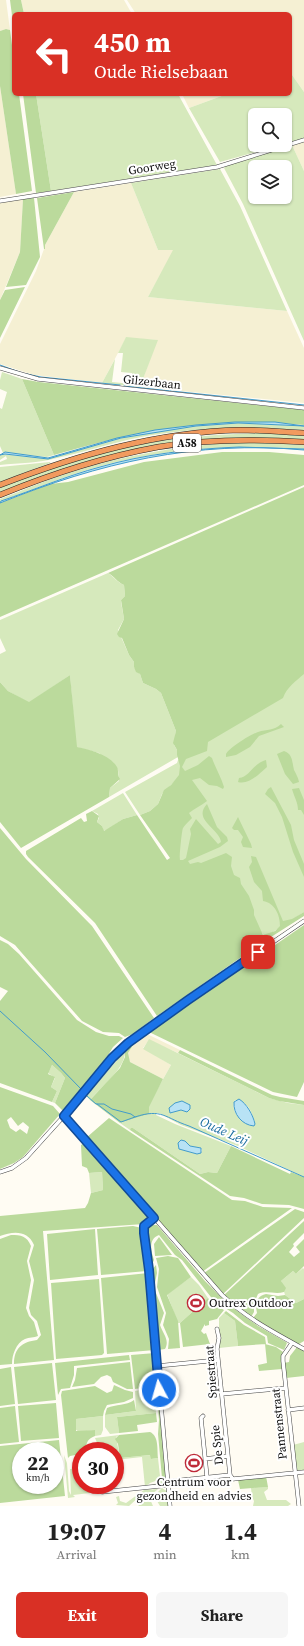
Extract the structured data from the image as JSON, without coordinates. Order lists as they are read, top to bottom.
{
  "streets": {
    "highway": ["A58"],
    "street": [
      "Goorweg",
      "Gilzerbaan",
      "Spiestraat",
      "Pannenstraat",
      "De Spie"
    ]
  },
  "crossings": [
    ["Spiestraat", "De Spie"]
  ],
  "water": ["Oude Leij"],
  "places": {
    "sports": ["Outrex Outdoor", "Centrum voor gezondheid en advies"]
  },
  "page": {
    "turn": ["450 m", "Oude Rielsebaan"],
    "speed": "22 km/h",
    "limit": "30",
    "eta": [
      "19:07",
      "Arrival",
      "4",
      "min",
      "1.4",
      "km"
    ],
    "buttons": ["Exit", "Share"]
  }
}
